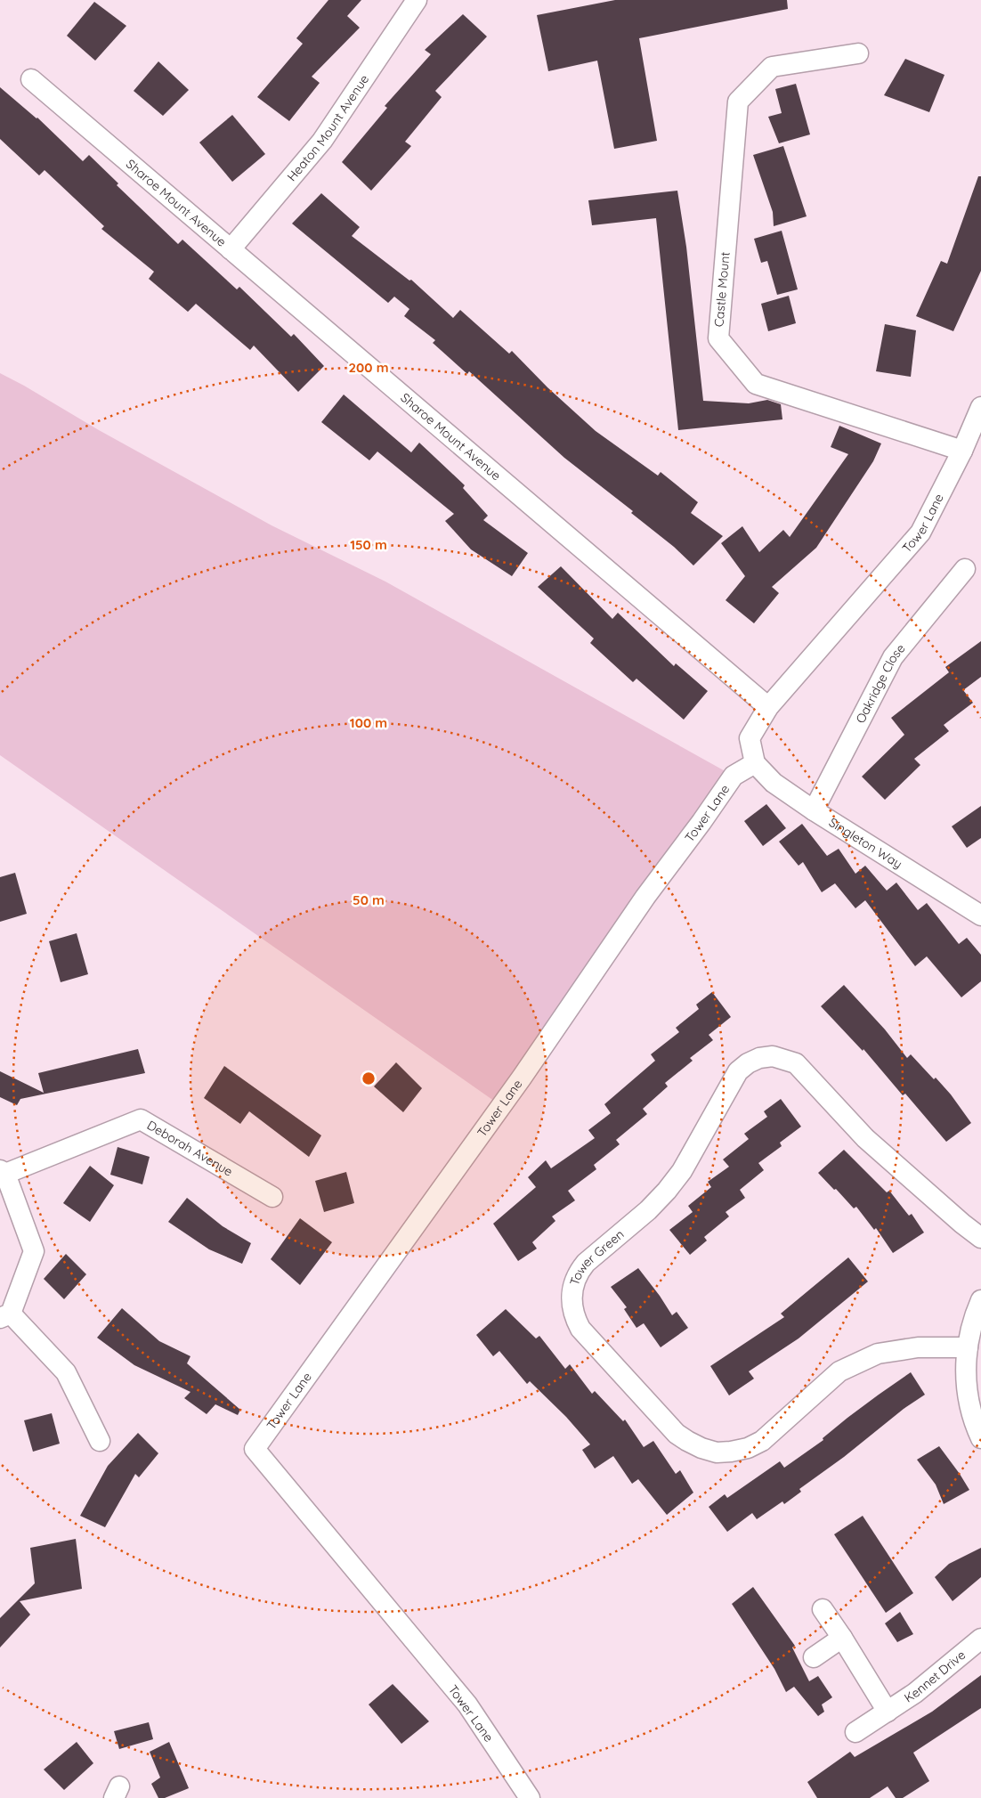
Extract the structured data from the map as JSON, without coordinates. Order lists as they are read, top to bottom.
{
  "streets": {
    "street": [
      "Heaton Mount Avenue",
      "Sharoe Mount Avenue",
      "Castle Mount",
      "Tower Lane",
      "Oakridge Close",
      "Singleton Way",
      "Deborah Avenue",
      "Tower Green",
      "Kennet Drive"
    ]
  },
  "crossings": [
    ["Heaton Mount Avenue", "Sharoe Mount Avenue"],
    ["Sharoe Mount Avenue", "Tower Lane"],
    ["Castle Mount", "Tower Lane"],
    ["Tower Lane", "Singleton Way"],
    ["Oakridge Close", "Singleton Way"]
  ],
  "rings": [
    "200 m",
    "150 m",
    "100 m",
    "50 m"
  ]
}
